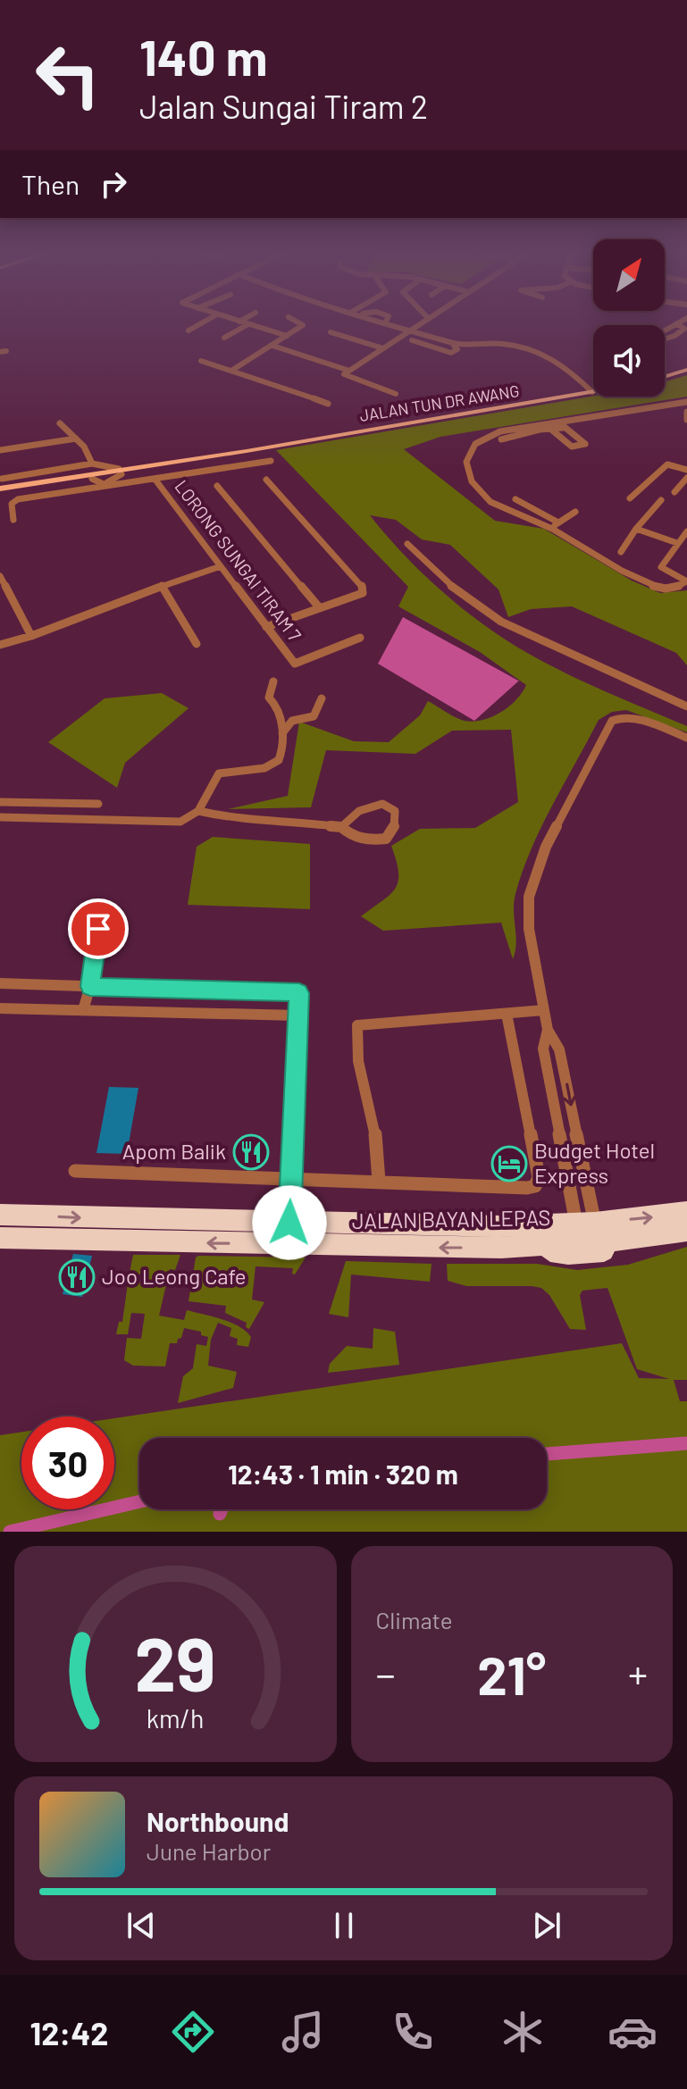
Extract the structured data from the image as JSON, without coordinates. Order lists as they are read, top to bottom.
{
  "streets": {
    "highway": ["JALAN BAYAN LEPAS"],
    "main road": ["JALAN TUN DR AWANG"],
    "street": ["LORONG SUNGAI TIRAM 7"]
  },
  "places": {
    "restaurant": ["Apom Balik", "Joo Leong Cafe"],
    "hotel": ["Budget Hotel Express"]
  },
  "north": "top right",
  "page": {
    "turn": ["140 m", "Jalan Sungai Tiram 2"],
    "then": "Then",
    "limit": "30",
    "trip": "12:43 · 1 min · 320 m",
    "tile": "Climate",
    "heat": ["−", "21°", "+"],
    "song": ["Northbound", "June Harbor"],
    "tabs": "12:42",
    "gauge": ["29", "km/h"]
  }
}
